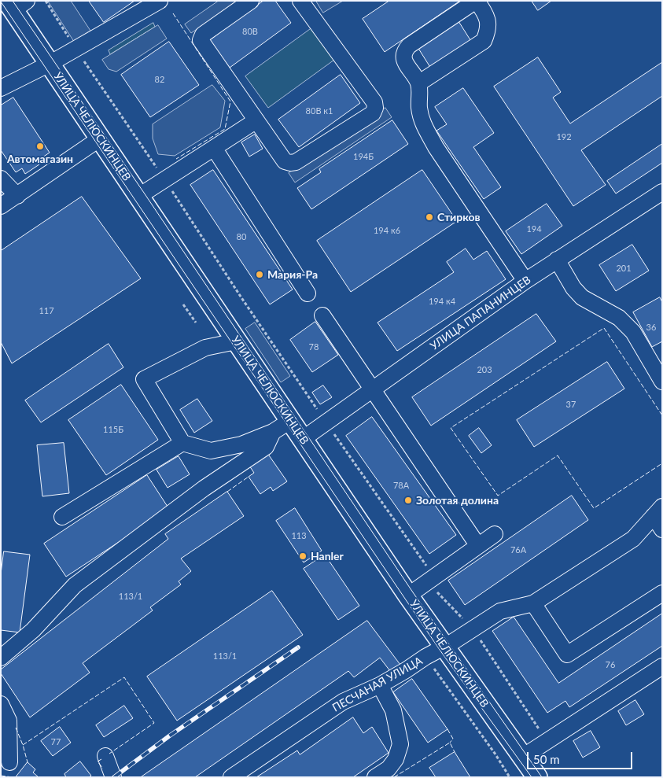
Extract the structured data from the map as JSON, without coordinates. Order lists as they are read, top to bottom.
{
  "streets": {
    "main road": ["УЛИЦА ЧЕЛЮСКИНЦЕВ"],
    "street": ["УЛИЦА ПАПАНИНЦЕВ", "ПЕСЧАНАЯ УЛИЦА"]
  },
  "crossings": [
    ["УЛИЦА ЧЕЛЮСКИНЦЕВ", "УЛИЦА ПАПАНИНЦЕВ"],
    ["УЛИЦА ЧЕЛЮСКИНЦЕВ", "ПЕСЧАНАЯ УЛИЦА"]
  ],
  "places": [
    "Автомагазин",
    "Стирков",
    "Мария-Ра",
    "Золотая долина",
    "Hanler"
  ],
  "house_numbers": [
    "80В",
    "82",
    "80В к1",
    "192",
    "194Б",
    "194",
    "194 к6",
    "80",
    "201",
    "194 к4",
    "117",
    "36",
    "78",
    "203",
    "37",
    "115Б",
    "78А",
    "113",
    "76А",
    "113/1",
    "113/1",
    "76",
    "77"
  ],
  "scale_bar": "50 m"
}
